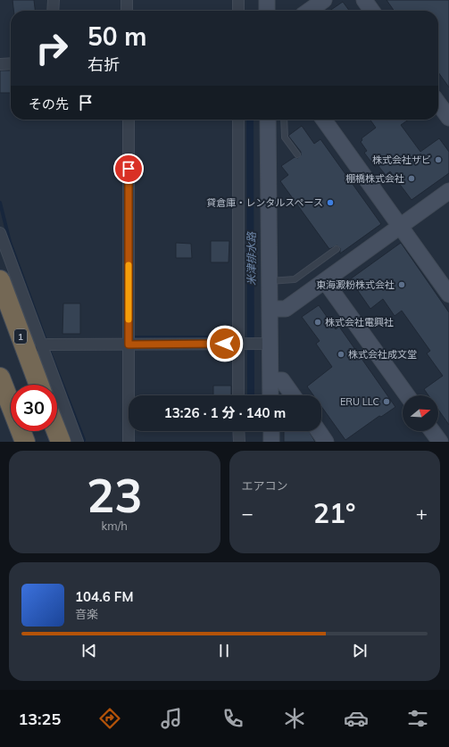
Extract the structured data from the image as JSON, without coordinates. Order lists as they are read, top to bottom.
{
  "streets": {
    "highway": ["1"]
  },
  "water": ["米津排水路"],
  "places": [
    "株式会社ザビ",
    "棚橋株式会社",
    "貸倉庫・レンタルスペース",
    "東海澱粉株式会社",
    "株式会社電興社",
    "株式会社成文堂",
    "ERU LLC"
  ],
  "north": "right",
  "page": {
    "turn": ["50 m", "右折"],
    "then": "その先",
    "limit": "30",
    "trip": "13:26 · 1 分 · 140 m",
    "tile": [
      ["23", "km/h"],
      "エアコン"
    ],
    "heat": ["−", "21°", "+"],
    "song": ["104.6 FM", "音楽"],
    "tabs": "13:25"
  }
}
